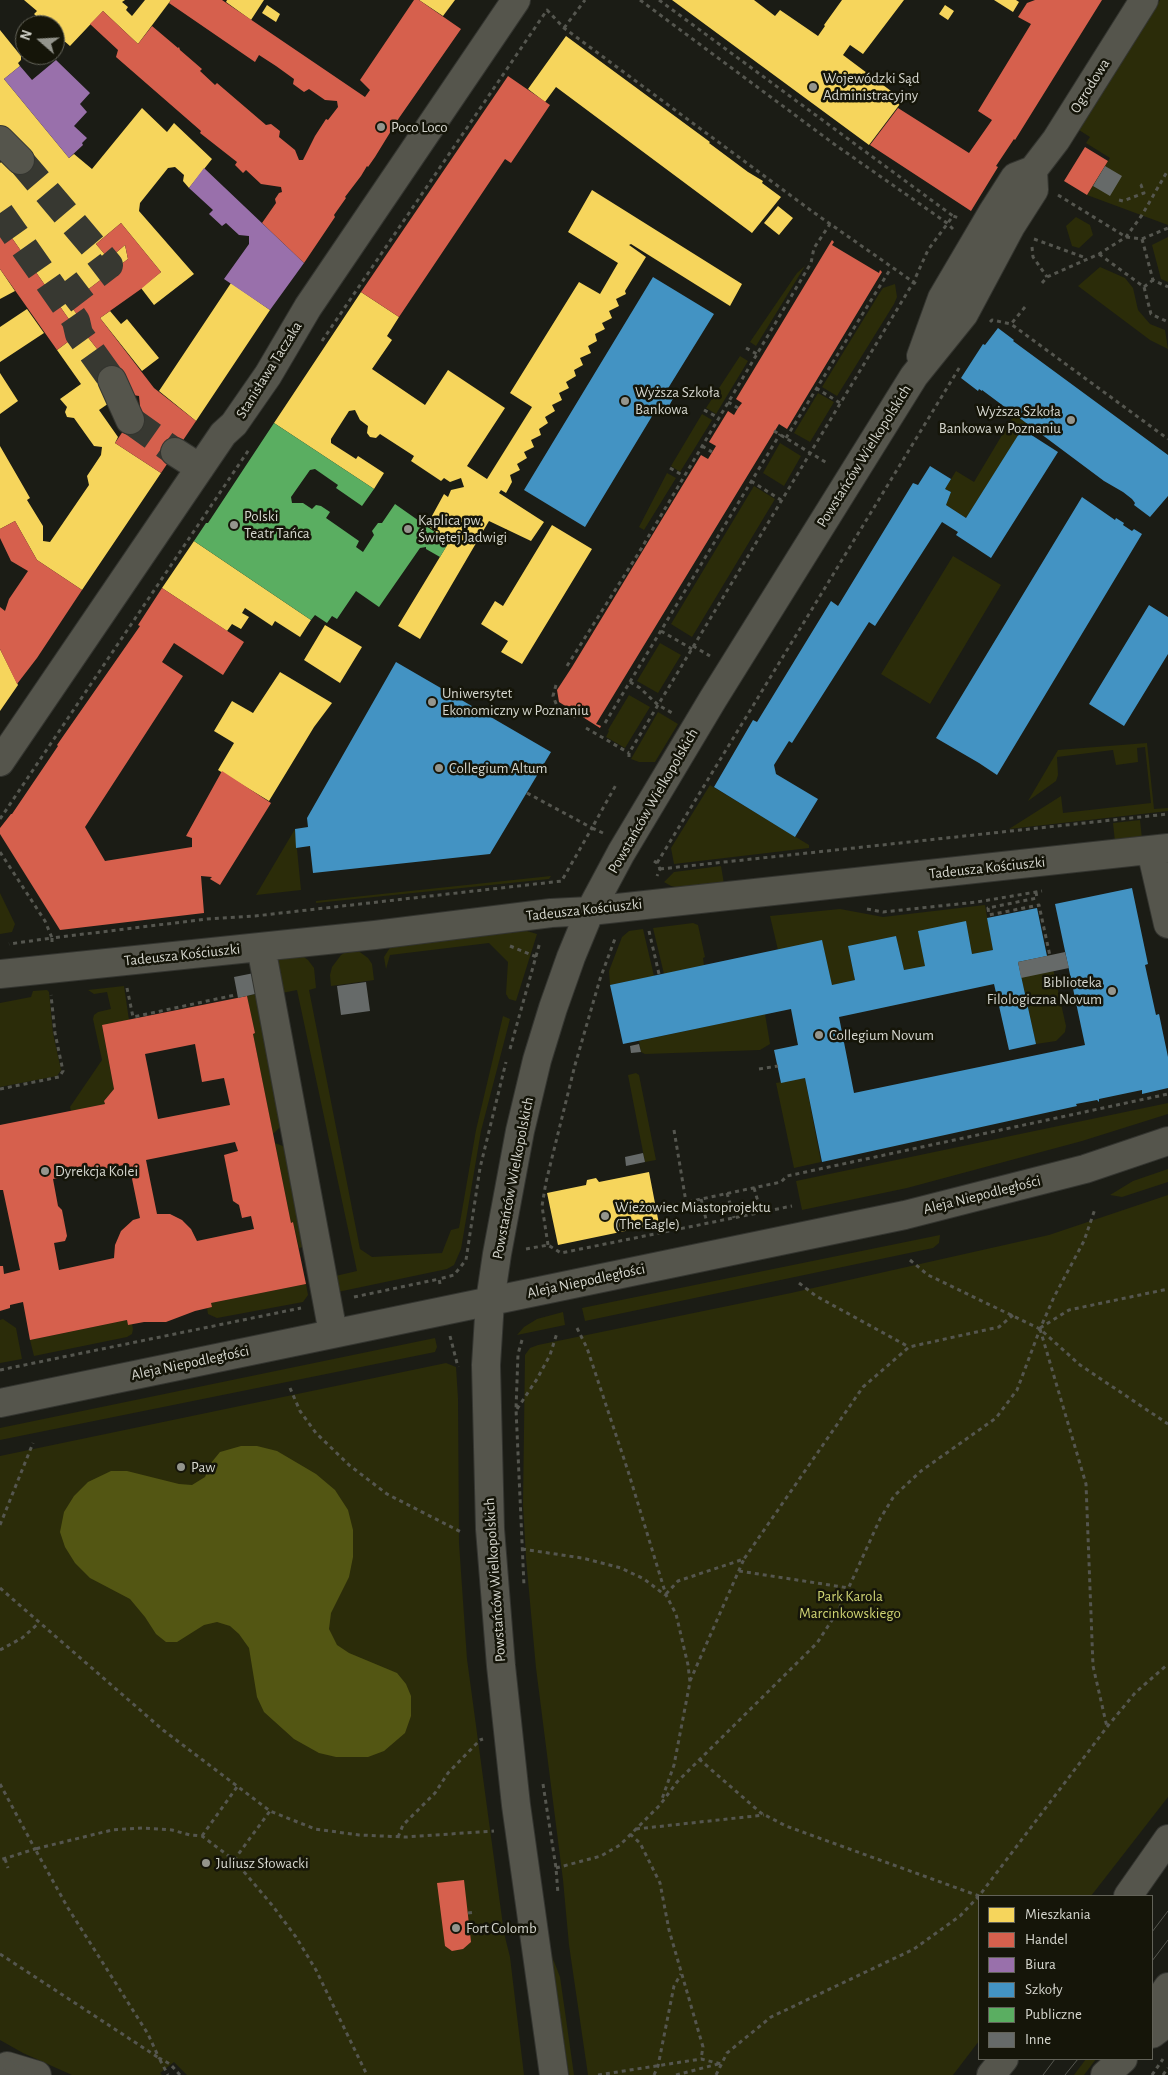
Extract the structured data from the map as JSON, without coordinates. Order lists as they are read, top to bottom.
{
  "streets": {
    "street": [
      "Ogrodowa",
      "Stanisława Taczaka",
      "Powstańców Wielkopolskich",
      "Tadeusza Kościuszki",
      "Aleja Niepodległości"
    ]
  },
  "crossings": [
    ["Ogrodowa", "Powstańców Wielkopolskich"],
    ["Powstańców Wielkopolskich", "Tadeusza Kościuszki"],
    ["Powstańców Wielkopolskich", "Aleja Niepodległości"]
  ],
  "parks": ["Park Karola Marcinkowskiego"],
  "places": [
    "Wojewódzki Sąd Administracyjny",
    "Poco Loco",
    "Wyższa Szkoła Bankowa",
    "Wyższa Szkoła Bankowa w Poznaniu",
    "Polski Teatr Tańca",
    "Kaplica pw. Świętej Jadwigi",
    "Uniwersytet Ekonomiczny w Poznaniu",
    "Collegium Altum",
    "Biblioteka Filologiczna Novum",
    "Collegium Novum",
    "Dyrekcja Kolei",
    "Wieżowiec Miastoprojektu (The Eagle)",
    "Paw",
    "Juliusz Słowacki",
    "Fort Colomb"
  ],
  "legend": [
    "Mieszkania",
    "Handel",
    "Biura",
    "Szkoły",
    "Publiczne",
    "Inne"
  ],
  "north": "left"
}
